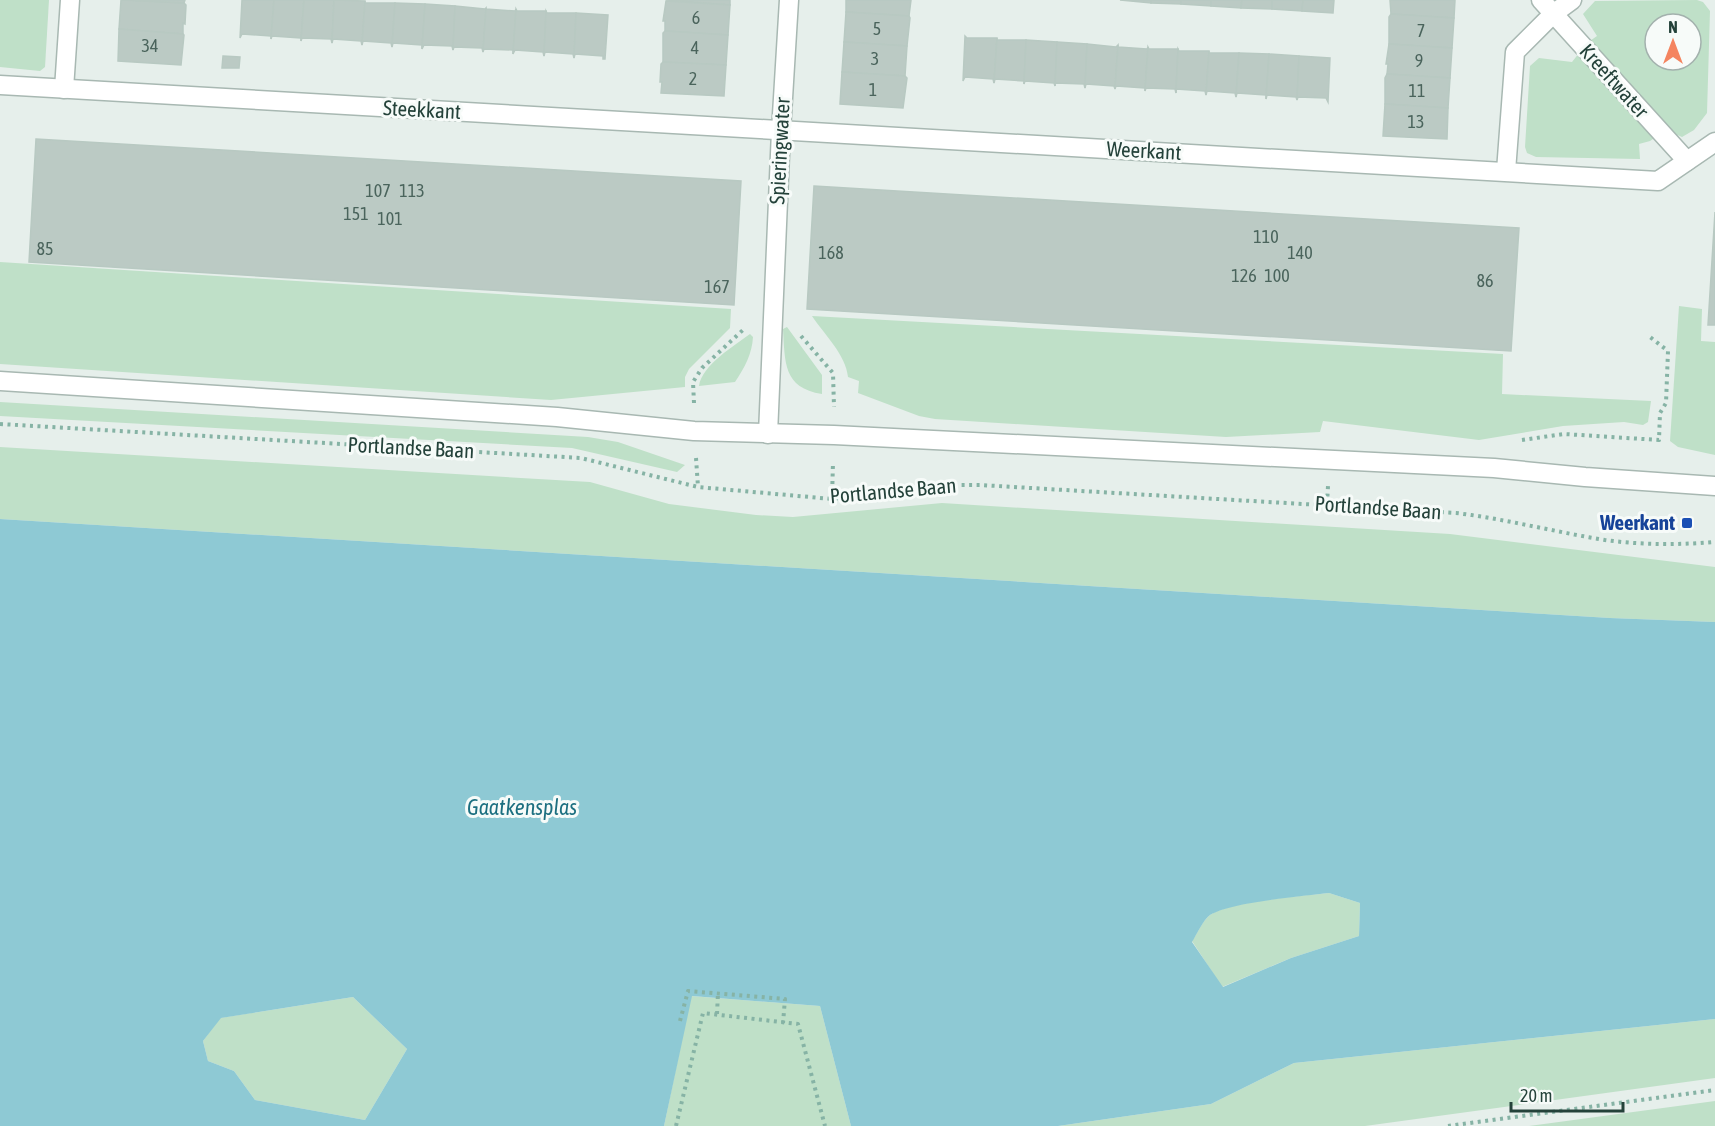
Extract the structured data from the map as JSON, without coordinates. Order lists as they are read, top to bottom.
{
  "streets": {
    "street": [
      "Kreeftwater",
      "Steekkant",
      "Spieringwater",
      "Weerkant",
      "Portlandse Baan"
    ]
  },
  "crossings": [
    ["Kreeftwater", "Weerkant"],
    ["Steekkant", "Spieringwater"],
    ["Steekkant", "Weerkant"],
    ["Spieringwater", "Weerkant"],
    ["Spieringwater", "Portlandse Baan"]
  ],
  "water": ["Gaatkensplas"],
  "places": {
    "transit": ["Weerkant"]
  },
  "house_numbers": [
    "6",
    "5",
    "7",
    "34",
    "4",
    "3",
    "9",
    "2",
    "1",
    "11",
    "13",
    "107",
    "113",
    "151",
    "101",
    "110",
    "85",
    "168",
    "140",
    "126",
    "100",
    "86",
    "167"
  ],
  "scale_bar": "20 m",
  "north": "top"
}
